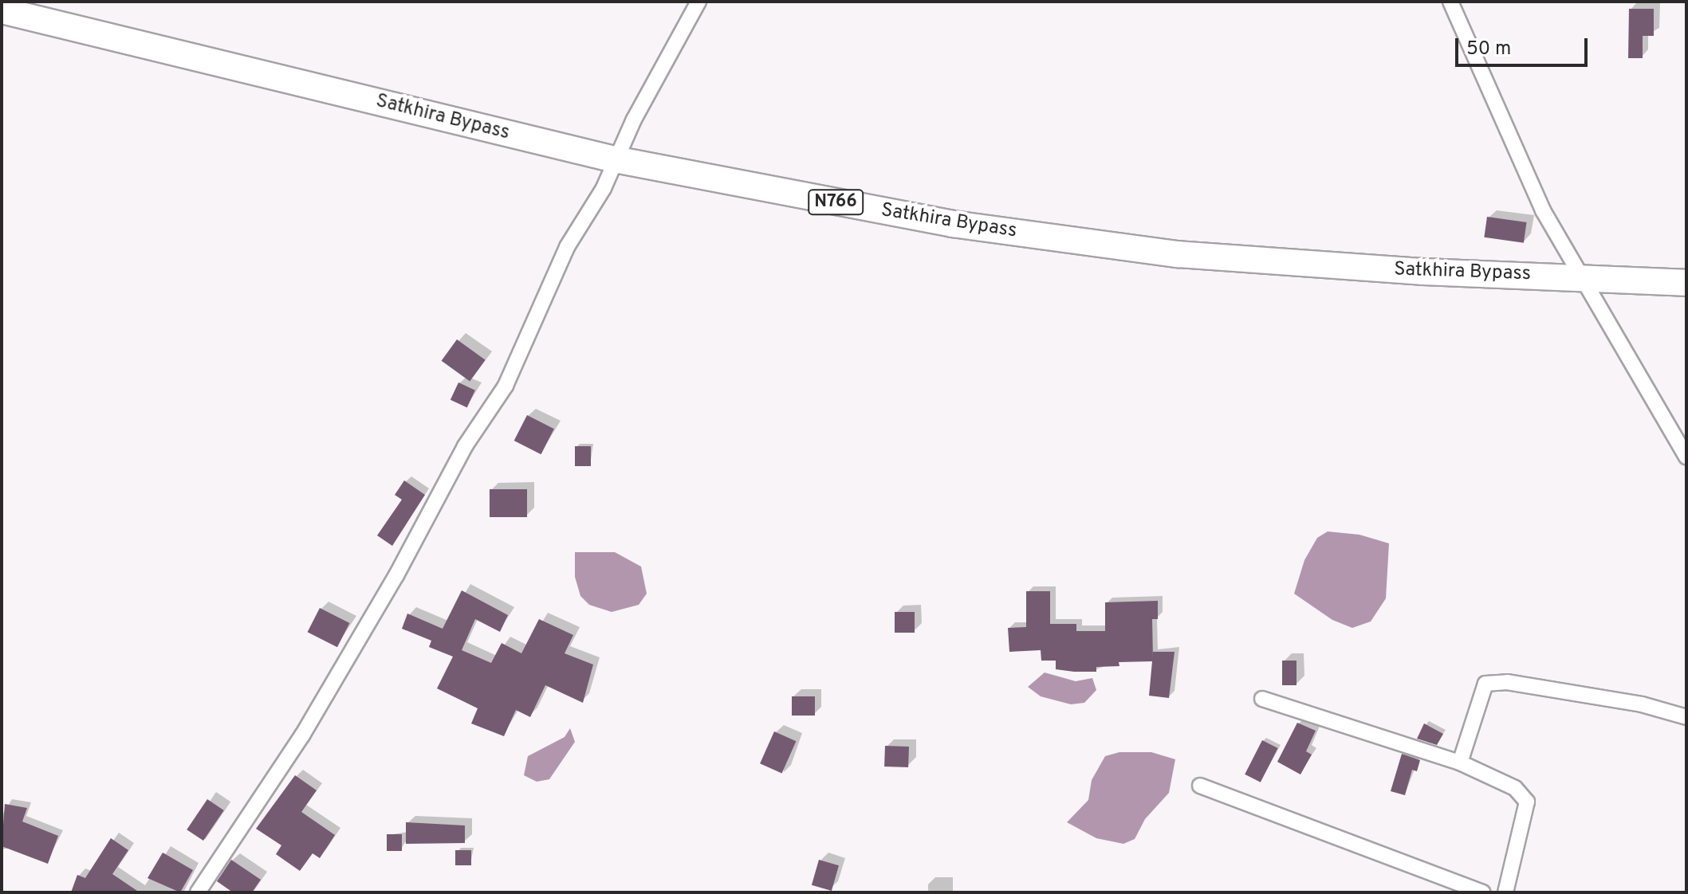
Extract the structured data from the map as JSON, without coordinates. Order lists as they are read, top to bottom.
{
  "streets": {
    "highway": ["Satkhira Bypass", "N766"]
  },
  "scale_bar": "50 m"
}
